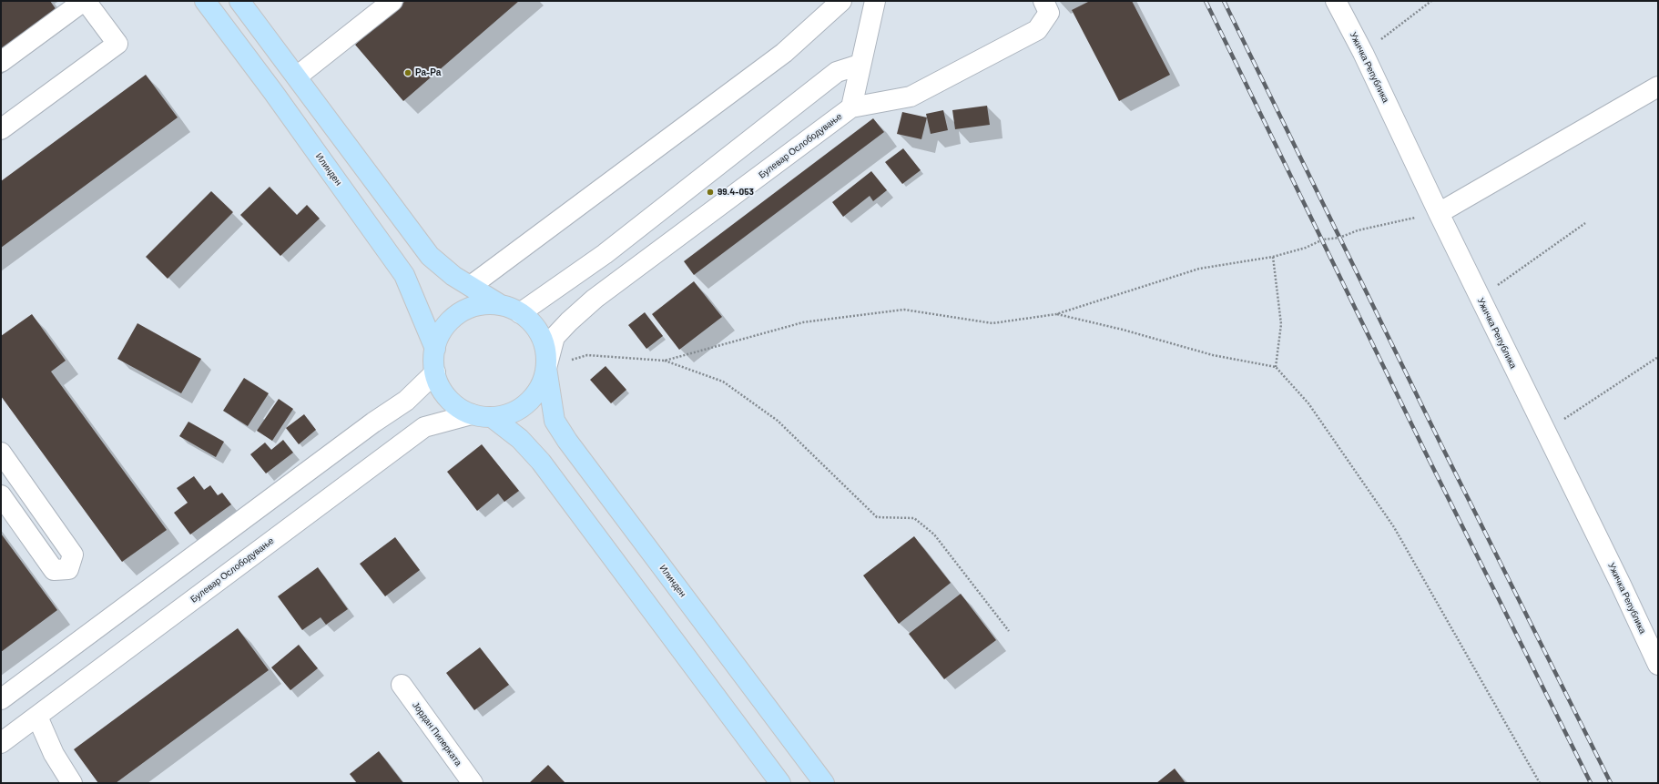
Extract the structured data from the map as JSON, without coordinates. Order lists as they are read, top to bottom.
{
  "streets": {
    "main road": ["Илинден"],
    "street": ["Ужичка Република", "Булевар Ослободување", "Јордан Пиперката"]
  },
  "crossings": [
    ["Булевар Ослободување", "Илинден"]
  ],
  "places": ["Ра-Ра", "99.4-053"]
}
